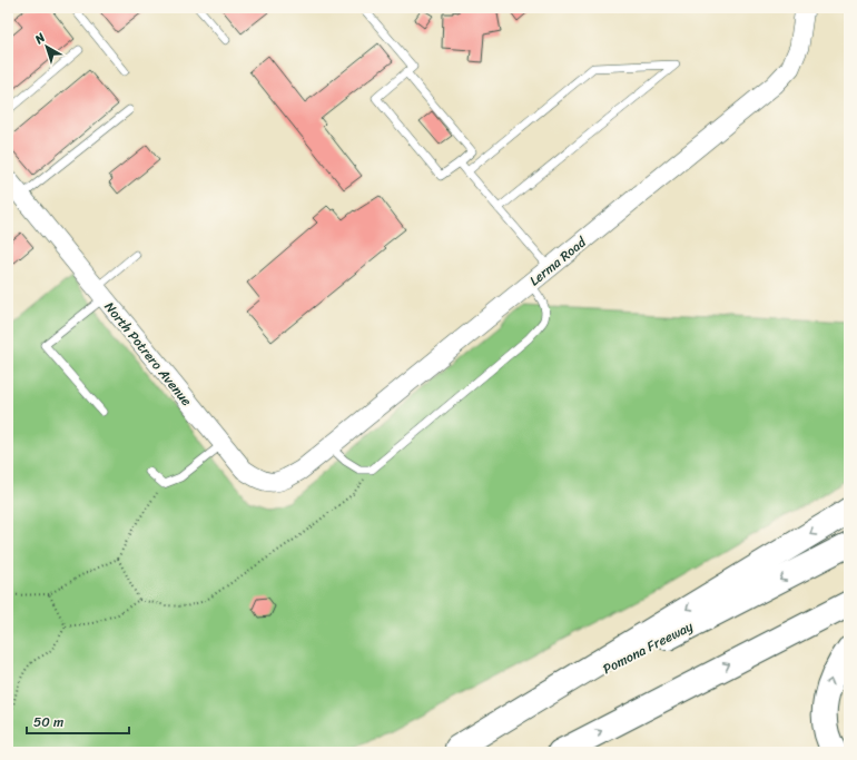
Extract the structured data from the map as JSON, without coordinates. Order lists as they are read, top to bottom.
{
  "streets": {
    "highway": ["Pomona Freeway"],
    "street": ["Lerma Road", "North Potrero Avenue"]
  },
  "crossings": [
    ["Lerma Road", "North Potrero Avenue"]
  ],
  "scale_bar": "50 m",
  "north": "top left"
}
